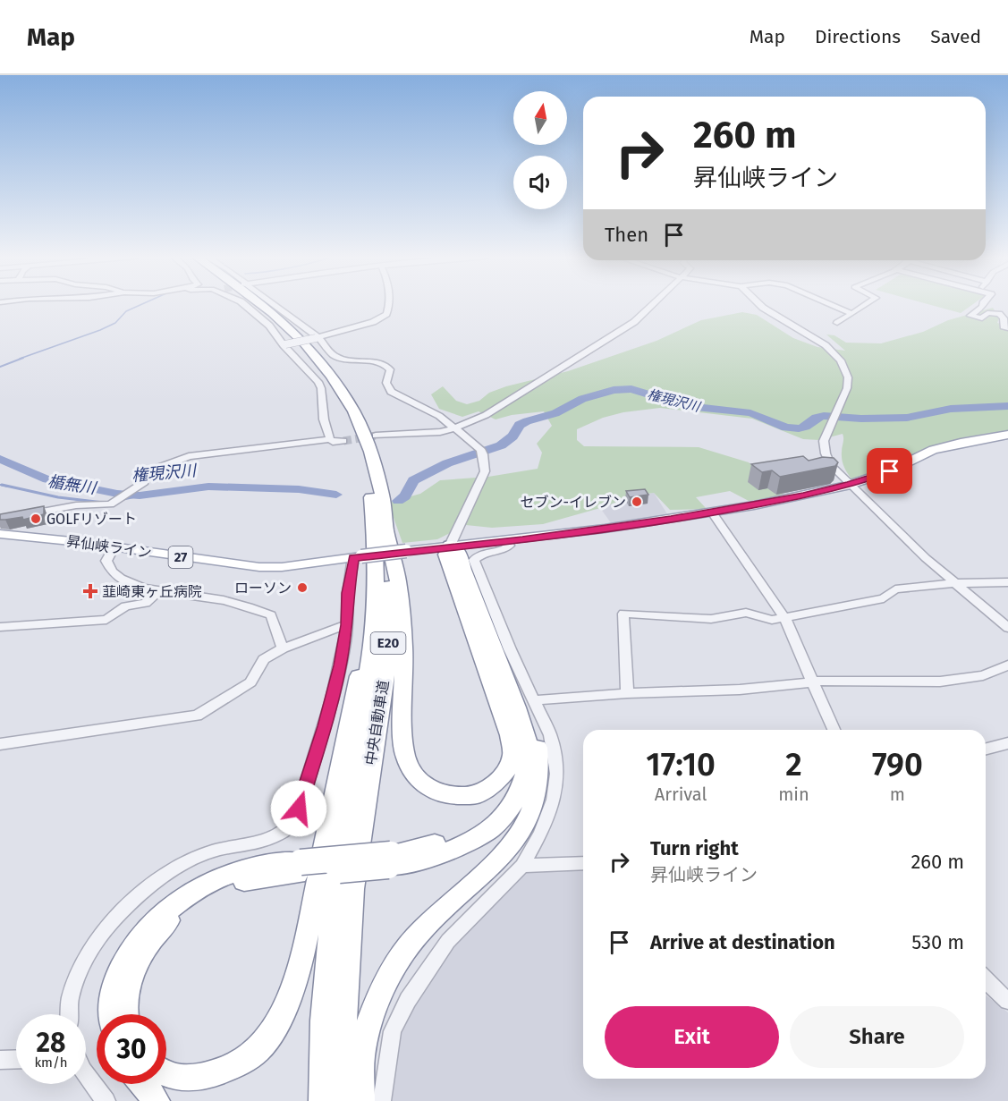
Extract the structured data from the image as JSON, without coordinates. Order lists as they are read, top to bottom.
{
  "streets": {
    "highway": ["E20", "中央自動車道"],
    "main road": ["昇仙峡ライン", "27"]
  },
  "water": ["権現沢川", "楯無川"],
  "places": {
    "other": ["セブン-イレブン", "GOLFリゾート", "ローソン"],
    "health": ["韮崎東ヶ丘病院"]
  },
  "north": "top",
  "page": {
    "header": "Map",
    "nav": ["Map", "Directions", "Saved"],
    "turn": ["260 m", "昇仙峡ライン"],
    "then": "Then",
    "eta": [
      "17:10",
      "Arrival",
      "2",
      "min",
      "790",
      "m"
    ],
    "list": [
      {
        "name": "Turn right",
        "note": "昇仙峡ライン",
        "value": "260 m"
      },
      {
        "name": "Arrive at destination",
        "value": "530 m"
      }
    ],
    "buttons": ["Exit", "Share"],
    "speed": "28 km/h",
    "limit": "30"
  }
}
